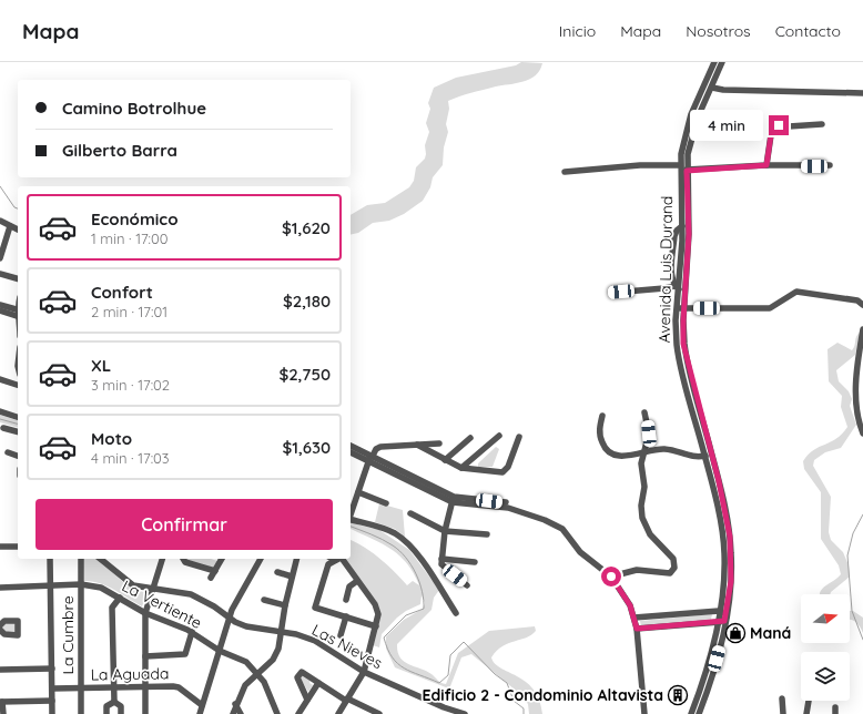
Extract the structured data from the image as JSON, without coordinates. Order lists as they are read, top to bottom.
{
  "streets": {
    "street": [
      "Avenida Luis Durand",
      "La Vertiente",
      "La Cumbre",
      "Las Nieves",
      "La Aguada"
    ]
  },
  "crossings": [
    ["La Vertiente", "La Cumbre"],
    ["La Cumbre", "La Aguada"]
  ],
  "places": {
    "shop": ["Maná"],
    "building": ["Edificio 2 - Condominio Altavista"]
  },
  "north": "right",
  "page": {
    "header": "Mapa",
    "nav": [
      "Inicio",
      "Mapa",
      "Nosotros",
      "Contacto"
    ],
    "banner": ["Camino Botrolhue", "Gilberto Barra"],
    "bubble": "4 min",
    "list": [
      {
        "name": "Económico",
        "note": "1 min · 17:00",
        "value": "$1,620"
      },
      {
        "name": "Confort",
        "note": "2 min · 17:01",
        "value": "$2,180"
      },
      {
        "name": "XL",
        "note": "3 min · 17:02",
        "value": "$2,750"
      },
      {
        "name": "Moto",
        "note": "4 min · 17:03",
        "value": "$1,630"
      }
    ],
    "buttons": "Confirmar"
  }
}
